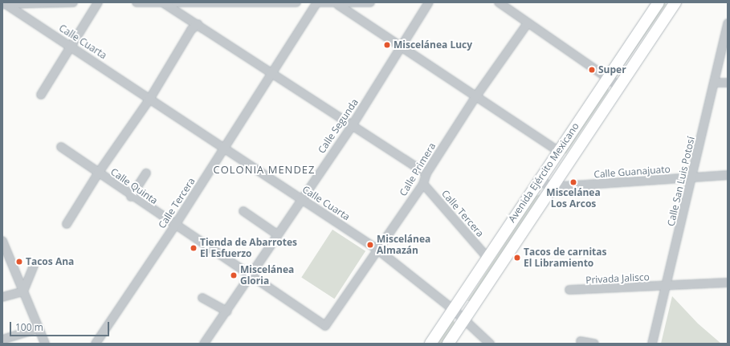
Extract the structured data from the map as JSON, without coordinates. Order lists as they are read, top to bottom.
{
  "streets": {
    "main road": ["Avenida Ejército Mexicano"],
    "street": [
      "Calle Cuarta",
      "Calle Segunda",
      "Calle Primera",
      "Calle Guanajuato",
      "Calle San Luis Potosí",
      "Calle Quinta",
      "Calle Tercera",
      "Privada Jalisco"
    ]
  },
  "crossings": [
    ["Calle Cuarta", "Calle Segunda"],
    ["Calle Cuarta", "Calle Primera"],
    ["Calle Cuarta", "Avenida Ejército Mexicano"],
    ["Calle Cuarta", "Calle Tercera"],
    ["Calle Segunda", "Calle Quinta"],
    ["Calle Primera", "Calle Quinta"],
    ["Calle Primera", "Calle Tercera"],
    ["Calle Guanajuato", "Avenida Ejército Mexicano"],
    ["Calle Guanajuato", "Calle San Luis Potosí"],
    ["Avenida Ejército Mexicano", "Calle Tercera"],
    ["Calle San Luis Potosí", "Privada Jalisco"],
    ["Calle Quinta", "Calle Tercera"]
  ],
  "districts": ["COLONIA MENDEZ"],
  "places": [
    "Miscelánea Lucy",
    "Super",
    "Miscelánea Los Arcos",
    "Miscelánea Almazán",
    "Tienda de Abarrotes El Esfuerzo",
    "Tacos de carnitas El Libramiento",
    "Tacos Ana",
    "Miscelánea Gloria"
  ],
  "scale_bar": "100 m"
}
